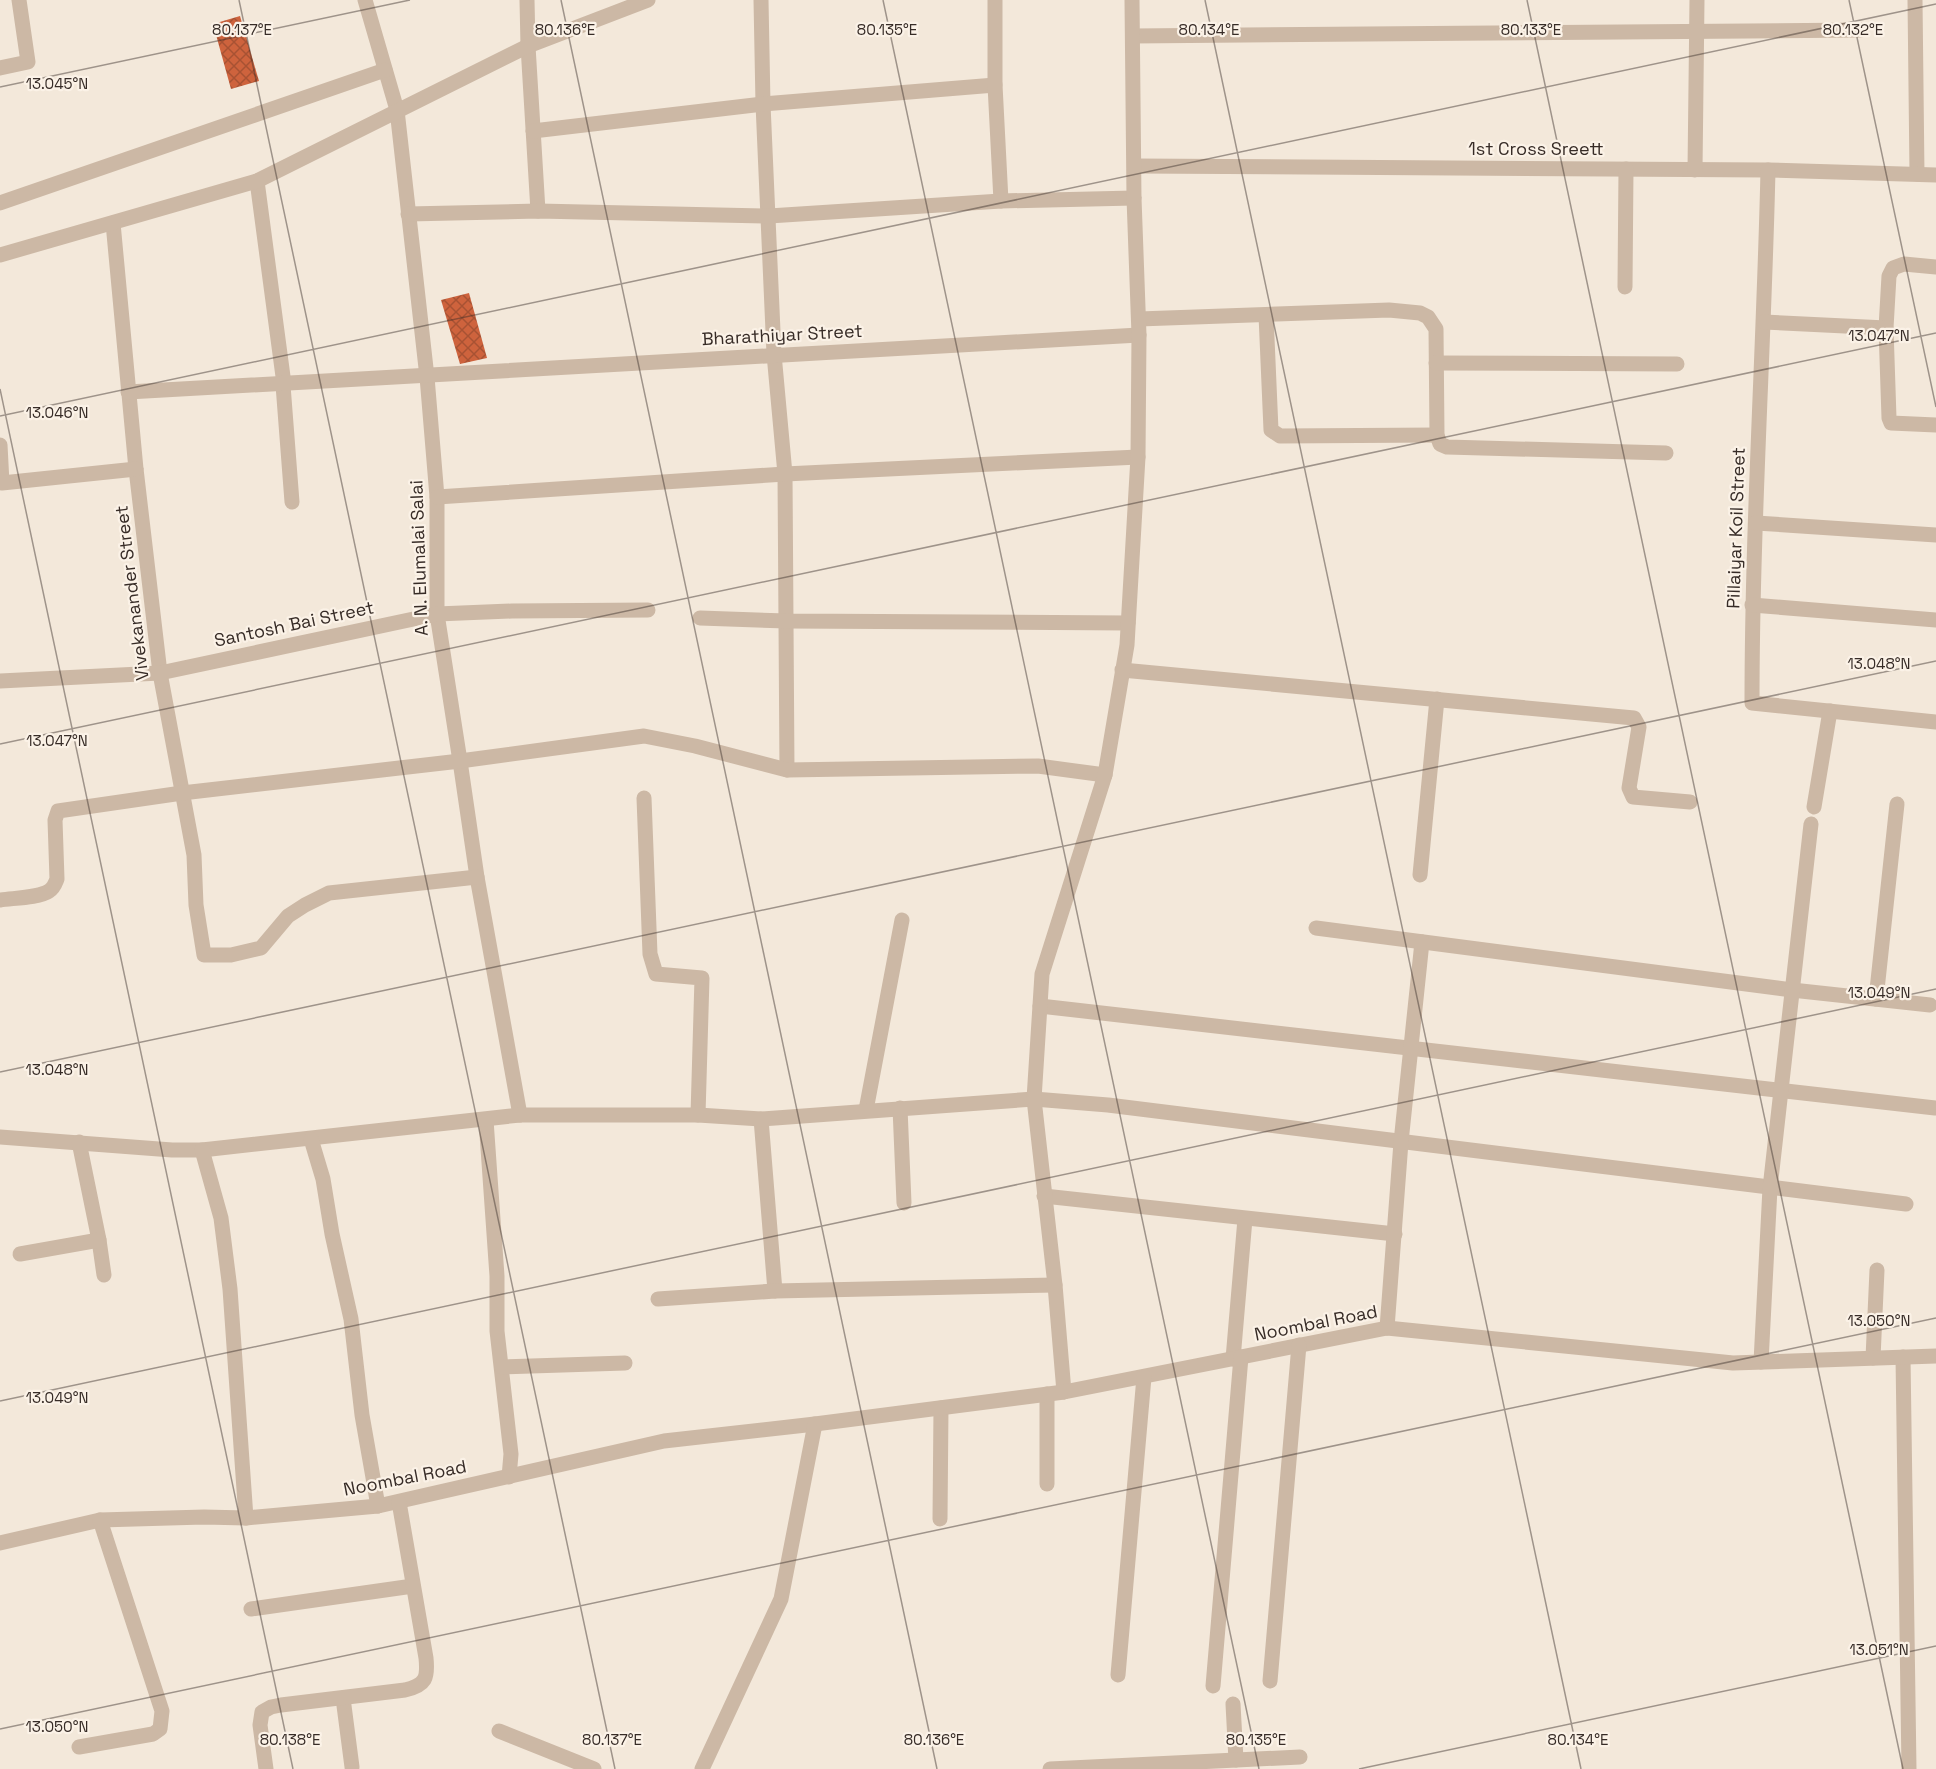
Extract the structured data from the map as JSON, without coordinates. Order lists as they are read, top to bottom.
{
  "streets": {
    "street": [
      "1st Cross Sreett",
      "Bharathiyar Street",
      "Pillaiyar Koil Street",
      "A. N. Elumalai Salai",
      "Vivekanander Street",
      "Santosh Bai Street",
      "Noombal Road"
    ]
  },
  "crossings": [
    ["1st Cross Sreett", "Pillaiyar Koil Street"],
    ["Bharathiyar Street", "A. N. Elumalai Salai"],
    ["Bharathiyar Street", "Vivekanander Street"],
    ["A. N. Elumalai Salai", "Vivekanander Street"],
    ["A. N. Elumalai Salai", "Santosh Bai Street"],
    ["Vivekanander Street", "Santosh Bai Street"]
  ],
  "coordinates": [
    "80.137°E",
    "80.136°E",
    "80.135°E",
    "80.134°E",
    "80.133°E",
    "80.132°E",
    "13.045°N",
    "13.047°N",
    "13.046°N",
    "13.048°N",
    "13.049°N",
    "13.050°N",
    "13.051°N",
    "80.138°E"
  ]
}
